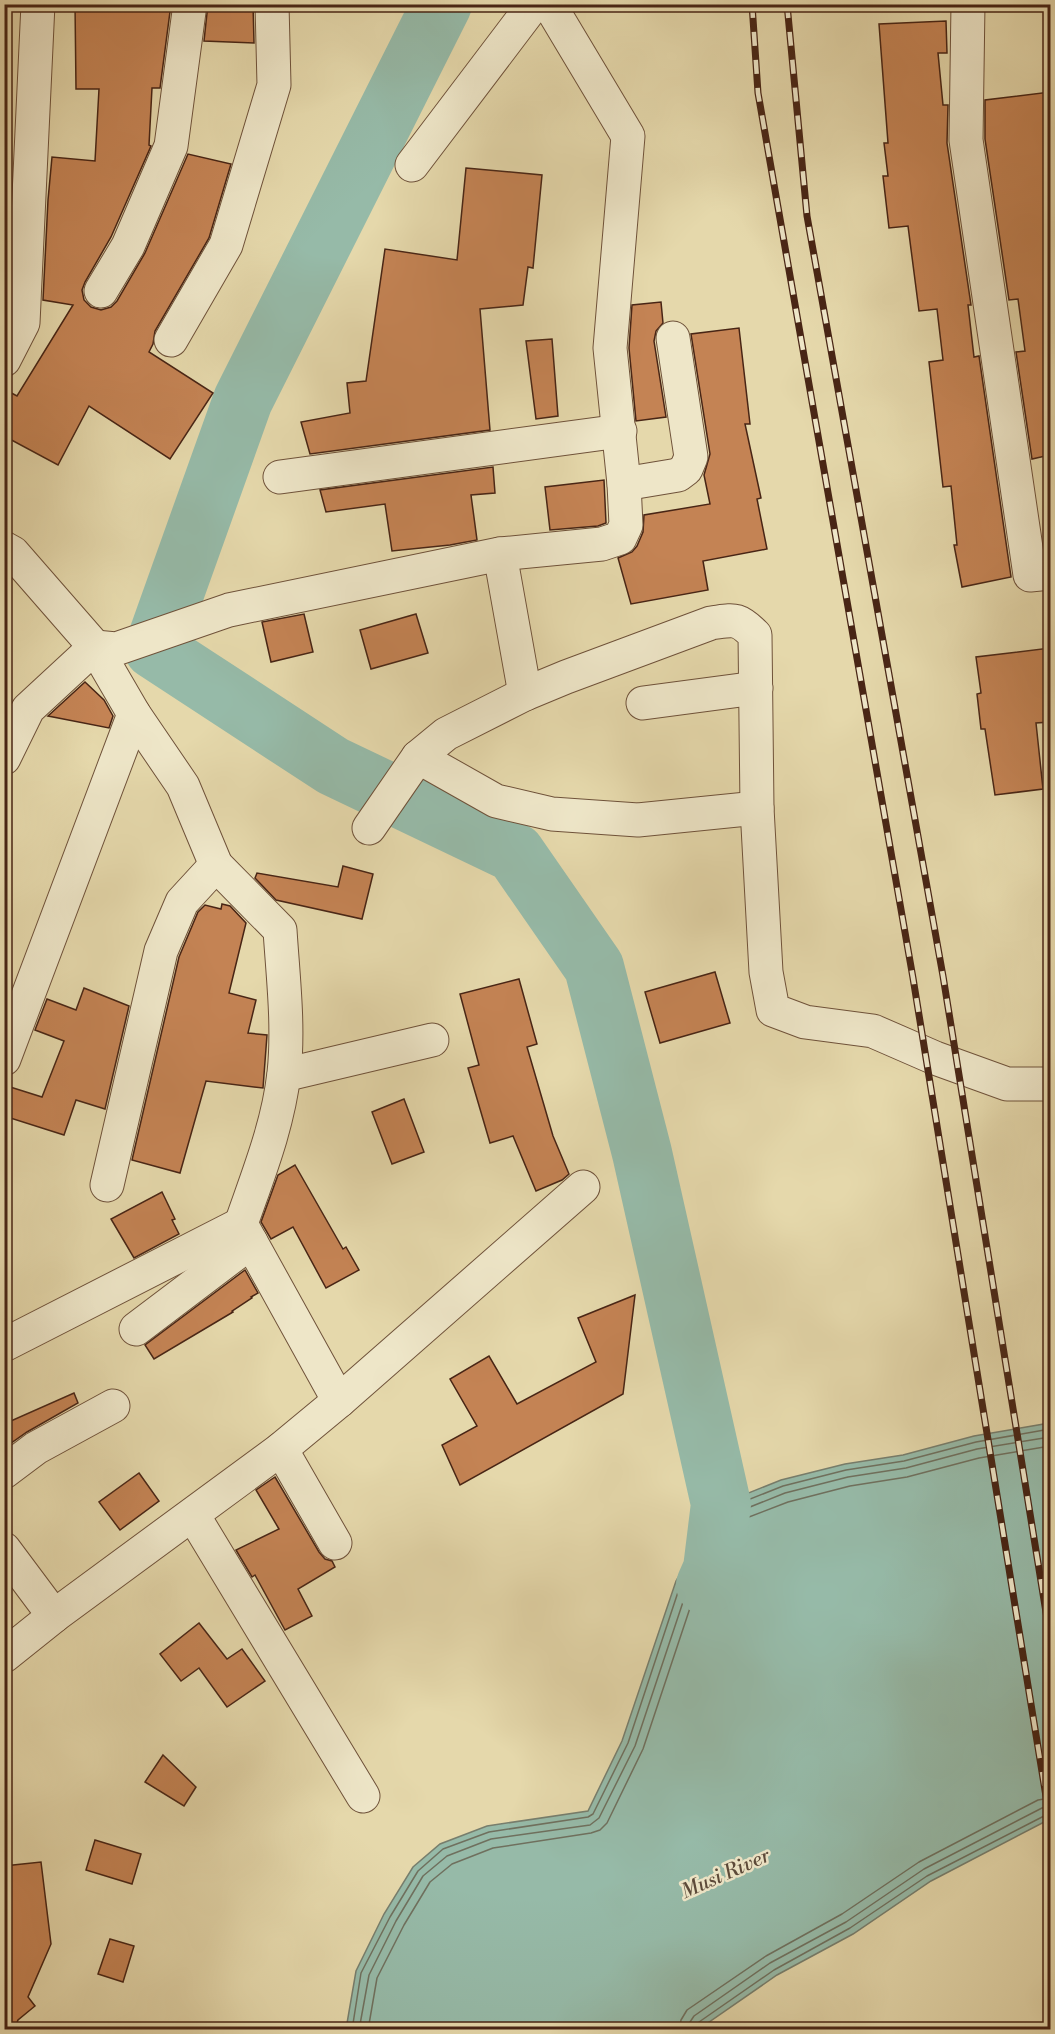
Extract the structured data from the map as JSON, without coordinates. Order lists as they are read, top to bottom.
{
  "water": ["Musi River"]
}
